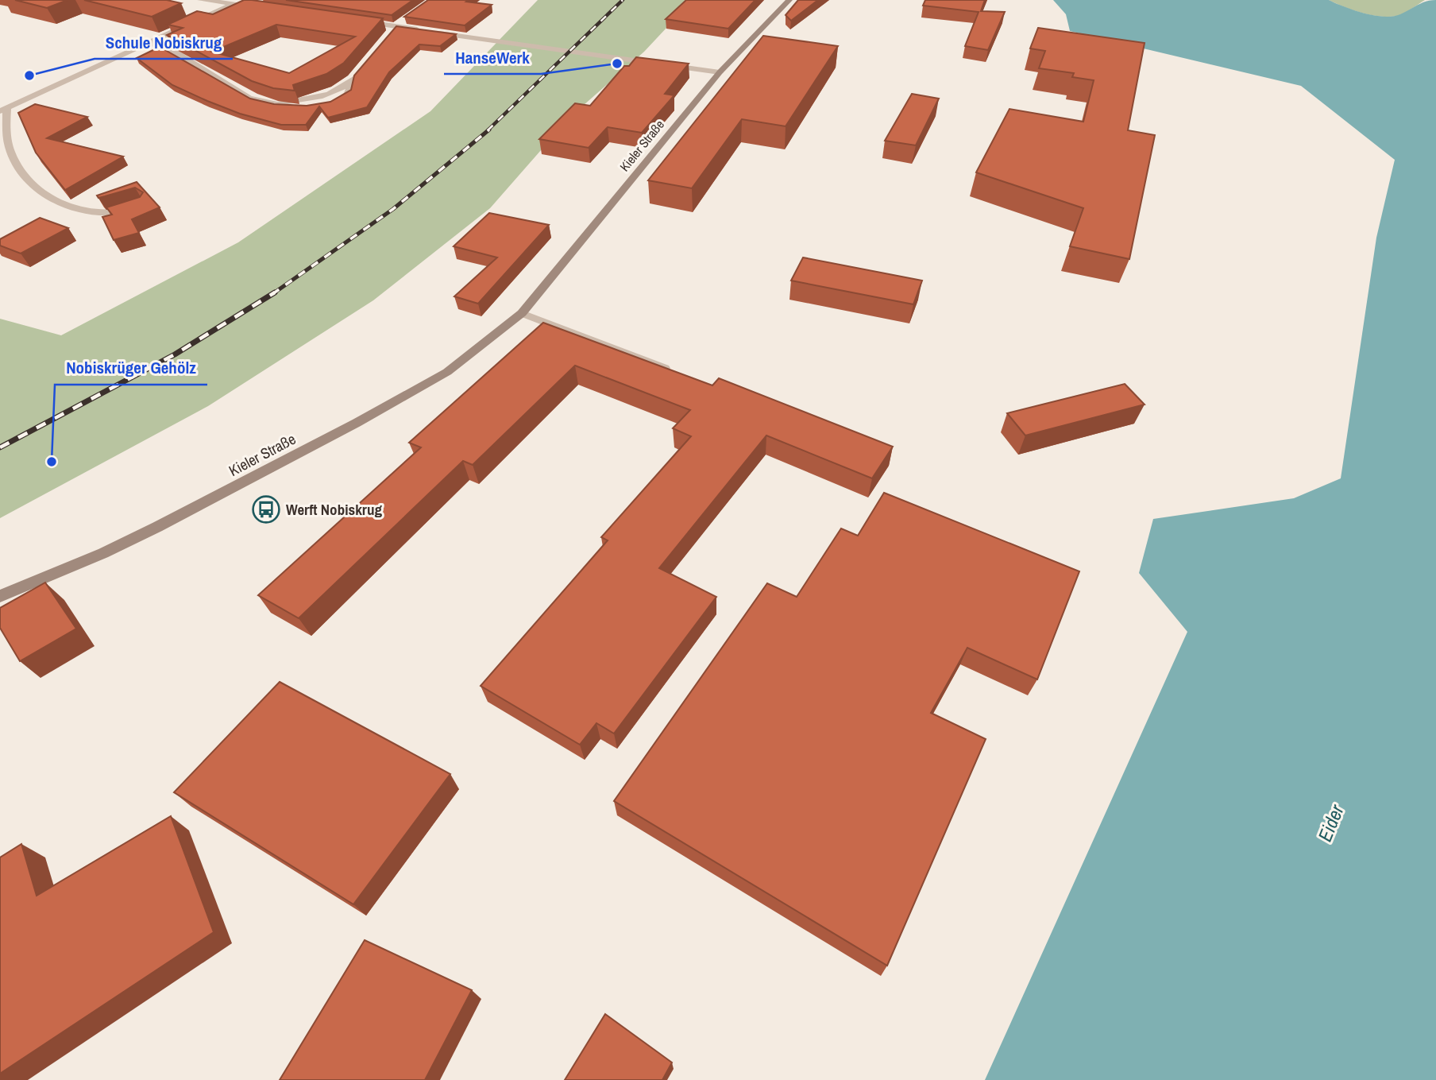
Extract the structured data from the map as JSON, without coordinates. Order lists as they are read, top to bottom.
{
  "streets": {
    "main road": ["Kieler Straße"]
  },
  "water": ["Eider"],
  "places": {
    "other": ["HanseWerk", "Schule Nobiskrug", "Nobiskrüger Gehölz"],
    "bus stop": ["Werft Nobiskrug"]
  }
}
